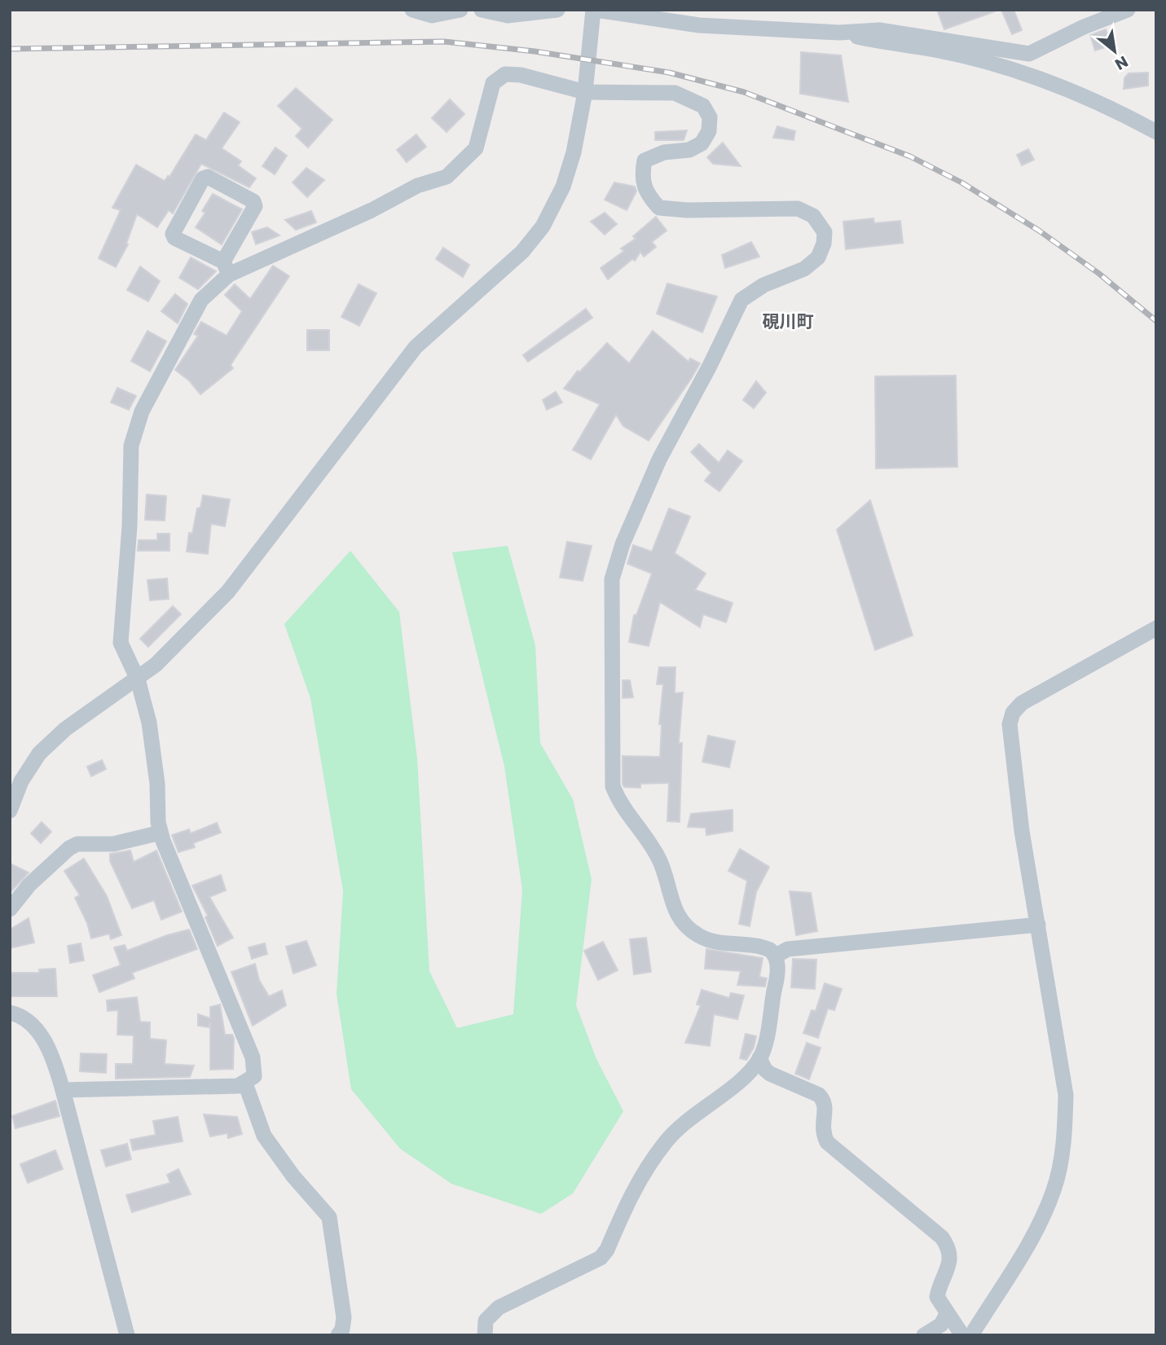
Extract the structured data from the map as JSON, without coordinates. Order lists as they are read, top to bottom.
{
  "districts": ["硯川町"],
  "north": "bottom right"
}
